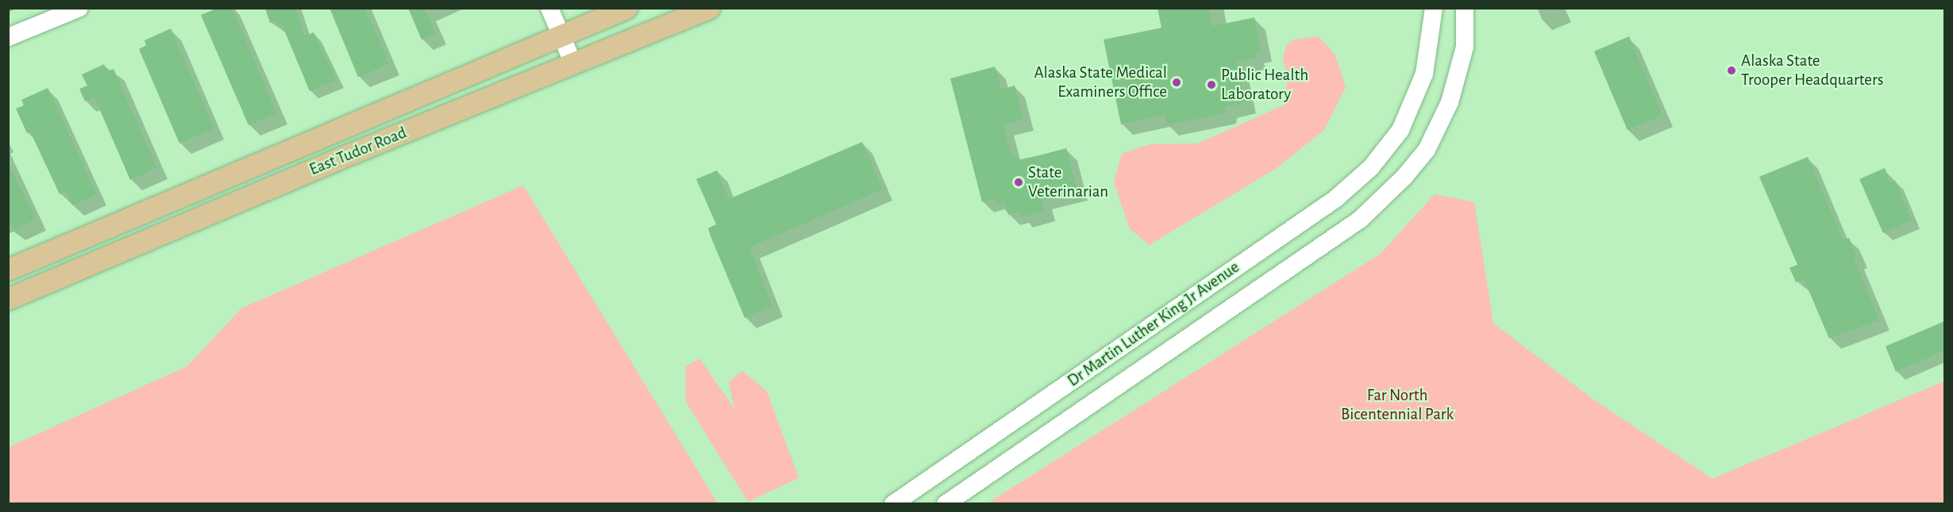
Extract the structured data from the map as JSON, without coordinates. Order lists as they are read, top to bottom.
{
  "streets": {
    "main road": ["East Tudor Road"],
    "street": ["Dr Martin Luther King Jr Avenue"]
  },
  "parks": ["Far North Bicentennial Park"],
  "places": [
    "Alaska State Trooper Headquarters",
    "Alaska State Medical Examiners Office",
    "Public Health Laboratory",
    "State Veterinarian"
  ]
}
